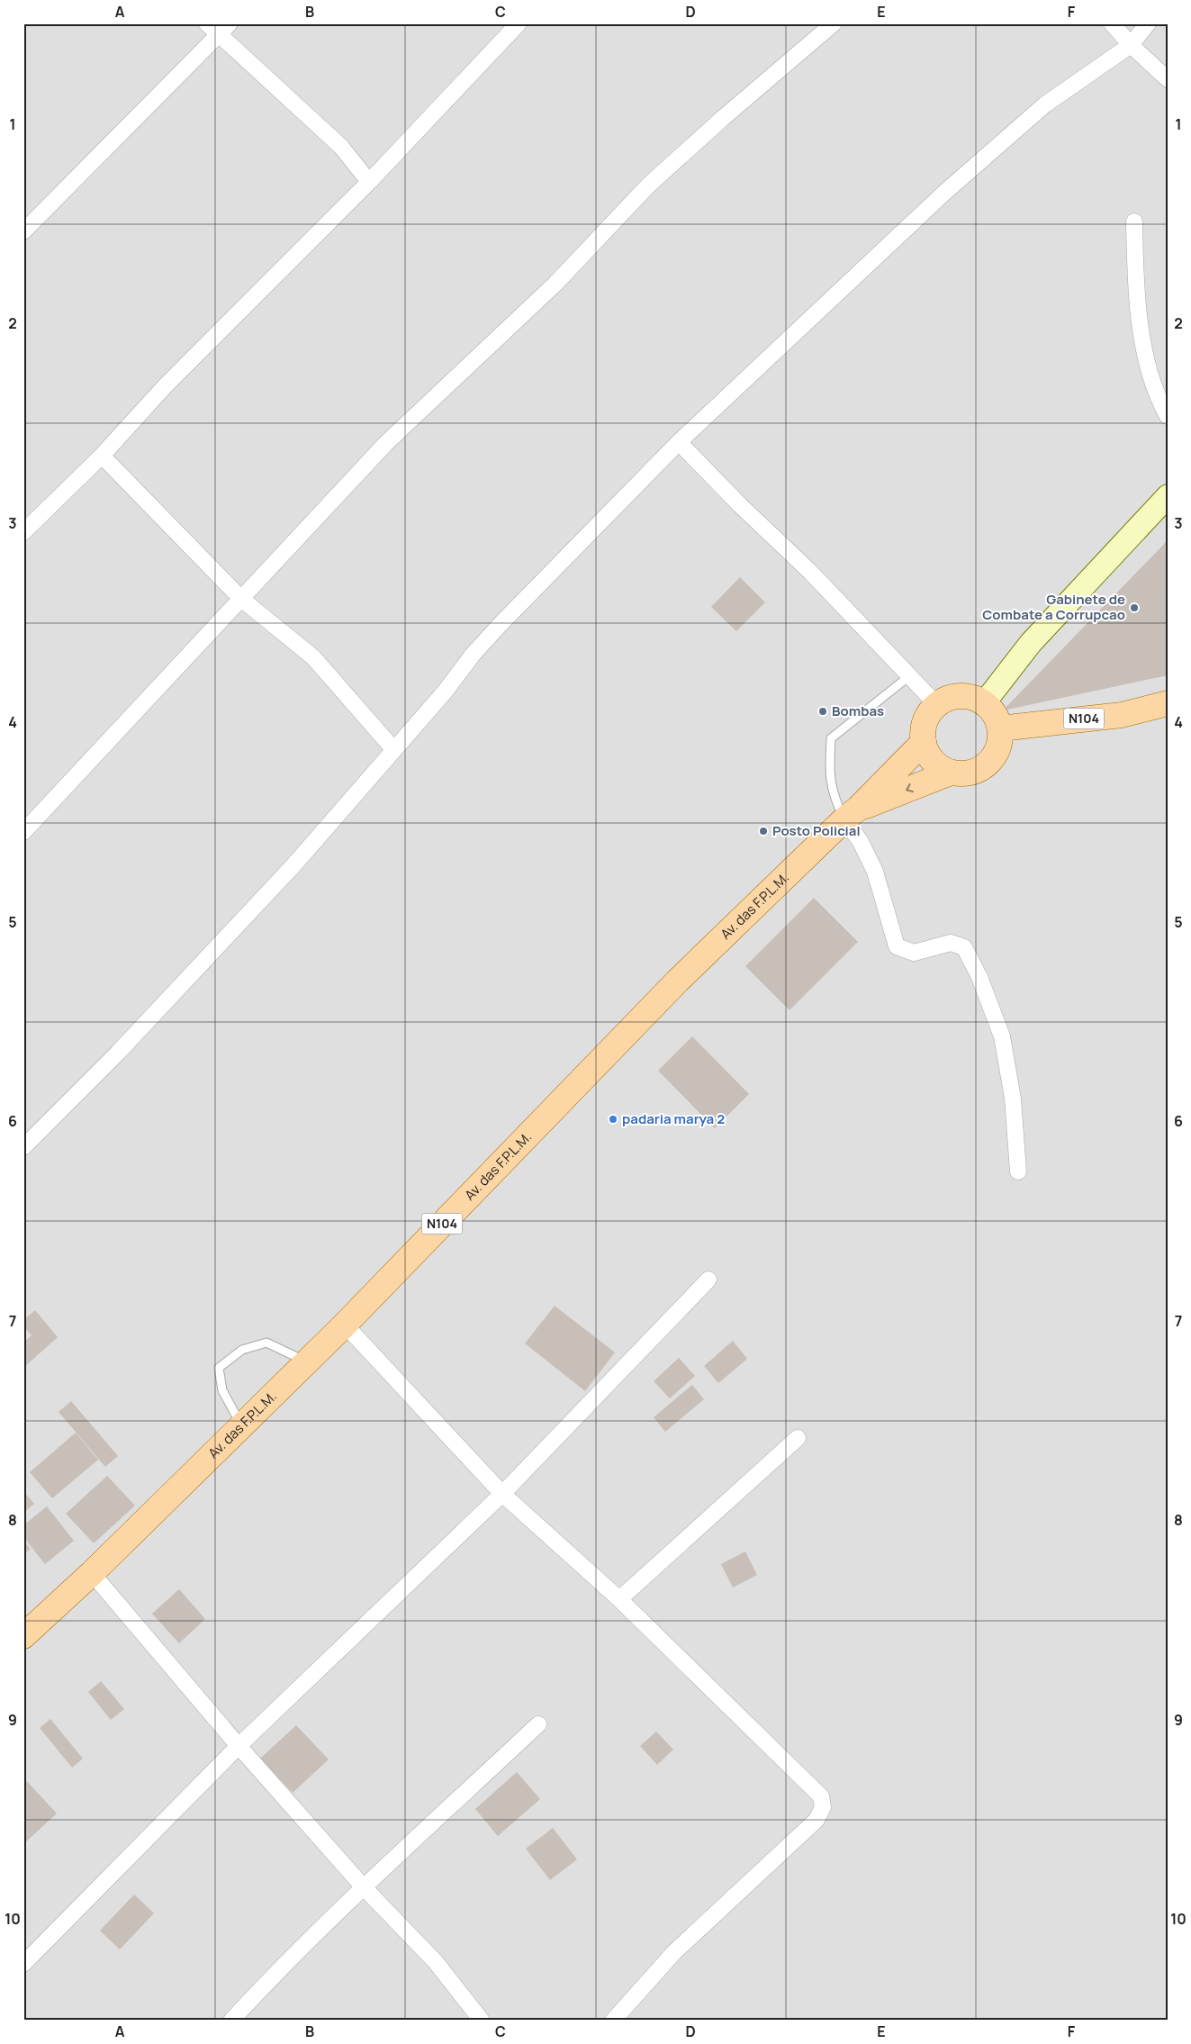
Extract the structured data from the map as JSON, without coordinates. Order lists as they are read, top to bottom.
{
  "streets": {
    "main road": ["N104", "Av. das F.P.L.M."]
  },
  "crossings": [
    ["N104", "Av. das F.P.L.M."]
  ],
  "places": [
    "Gabinete de Combate a Corrupcao",
    "Bombas",
    "Posto Policial",
    "padaria marya 2"
  ],
  "grid": {
    "columns": [
      "A",
      "B",
      "C",
      "D",
      "E",
      "F"
    ],
    "rows": [
      "1",
      "2",
      "3",
      "4",
      "5",
      "6",
      "7",
      "8",
      "9",
      "10"
    ]
  }
}
